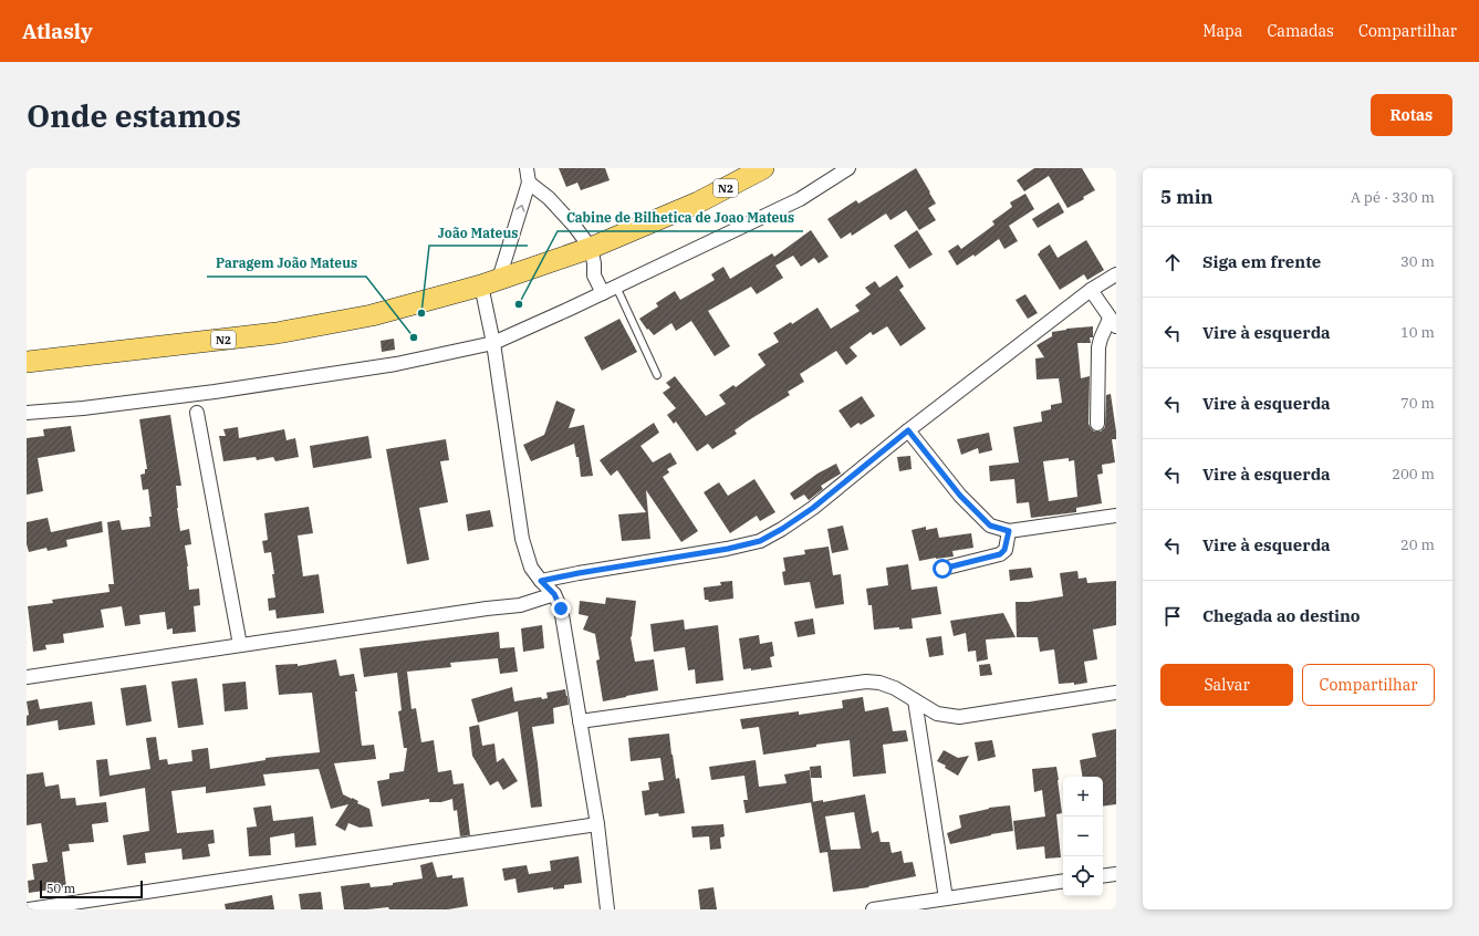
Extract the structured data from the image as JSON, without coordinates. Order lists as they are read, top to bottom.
{
  "streets": {
    "main road": ["N2"]
  },
  "places": ["Cabine de Bilhetica de Joao Mateus", "João Mateus", "Paragem João Mateus"],
  "scale_bar": "50 m",
  "page": {
    "header": "Atlasly",
    "nav": ["Mapa", "Camadas", "Compartilhar"],
    "buttons": [
      "Rotas",
      ["Salvar", "Compartilhar"]
    ],
    "title": "Onde estamos",
    "heading": ["5 min", "A pé · 330 m"],
    "list": [
      ["Siga em frente", "30 m"],
      ["Vire à esquerda", "10 m"],
      ["Vire à esquerda", "70 m"],
      ["Vire à esquerda", "200 m"],
      ["Vire à esquerda", "20 m"],
      "Chegada ao destino"
    ],
    "map_buttons": ["+", "−"],
    "scale": "50 m"
  }
}
